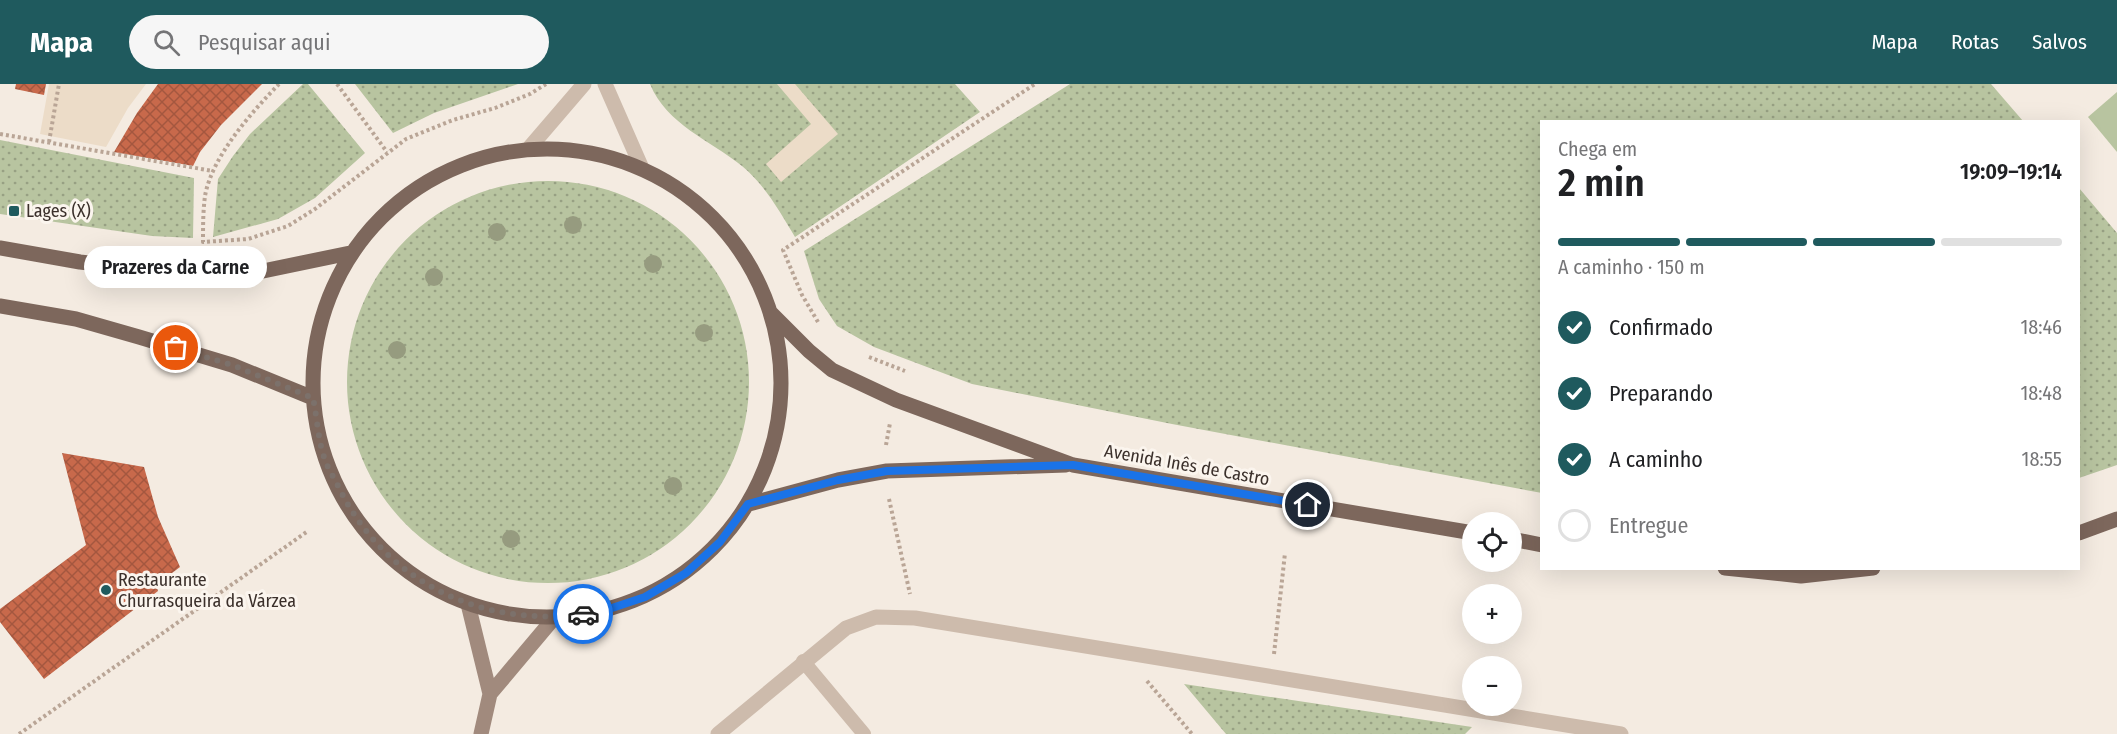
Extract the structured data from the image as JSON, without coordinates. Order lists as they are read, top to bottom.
{
  "streets": {
    "main road": ["Avenida Inês de Castro"]
  },
  "places": {
    "transit": ["Lages (X)"],
    "other": ["Prazeres da Carne", "Restaurante Churrasqueira da Várzea"]
  },
  "page": {
    "header": "Mapa",
    "search": "Pesquisar aqui",
    "nav": ["Mapa", "Rotas", "Salvos"],
    "heading": ["2 min", "Chega em", "19:09–19:14"],
    "bar": "A caminho · 150 m",
    "bubble": "Prazeres da Carne",
    "list": [
      ["Confirmado", "18:46"],
      ["Preparando", "18:48"],
      ["A caminho", "18:55"],
      "Entregue"
    ],
    "map_buttons": ["+", "−"]
  }
}
